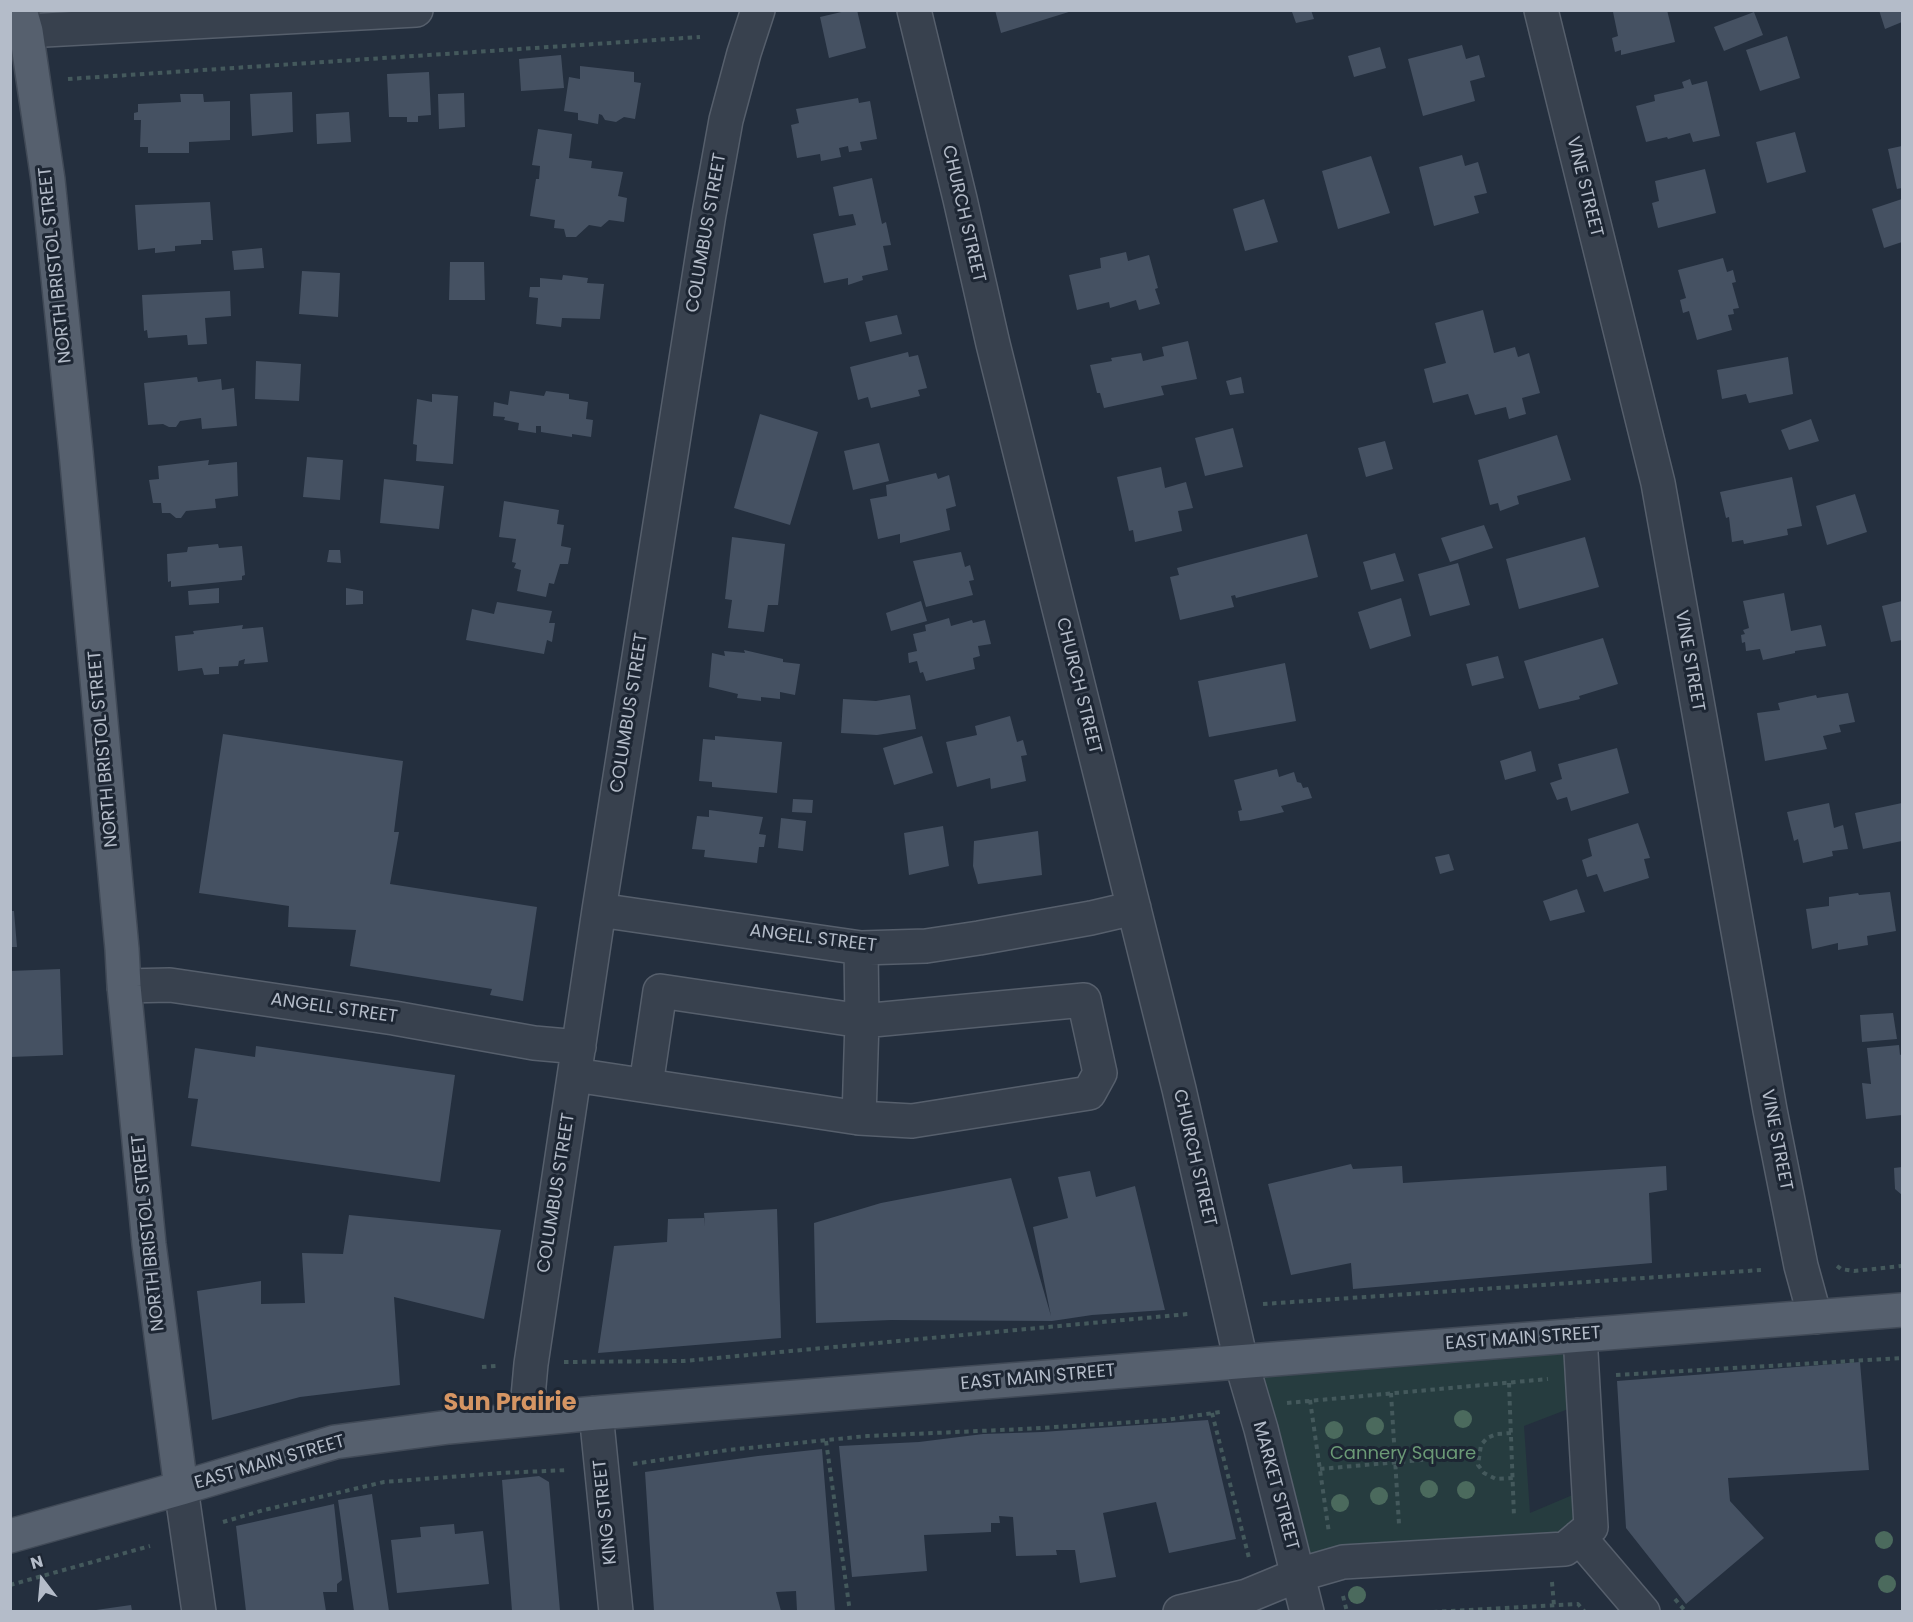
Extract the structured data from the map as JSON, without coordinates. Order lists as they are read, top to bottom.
{
  "streets": {
    "main road": ["NORTH BRISTOL STREET", "EAST MAIN STREET"],
    "street": [
      "VINE STREET",
      "CHURCH STREET",
      "COLUMBUS STREET",
      "ANGELL STREET",
      "MARKET STREET",
      "KING STREET"
    ]
  },
  "crossings": [
    ["VINE STREET", "EAST MAIN STREET"],
    ["CHURCH STREET", "ANGELL STREET"],
    ["CHURCH STREET", "EAST MAIN STREET"],
    ["CHURCH STREET", "MARKET STREET"],
    ["COLUMBUS STREET", "ANGELL STREET"],
    ["COLUMBUS STREET", "EAST MAIN STREET"],
    ["NORTH BRISTOL STREET", "ANGELL STREET"],
    ["NORTH BRISTOL STREET", "EAST MAIN STREET"],
    ["EAST MAIN STREET", "MARKET STREET"],
    ["EAST MAIN STREET", "KING STREET"]
  ],
  "districts": ["Sun Prairie"],
  "parks": ["Cannery Square"],
  "north": "top"
}
